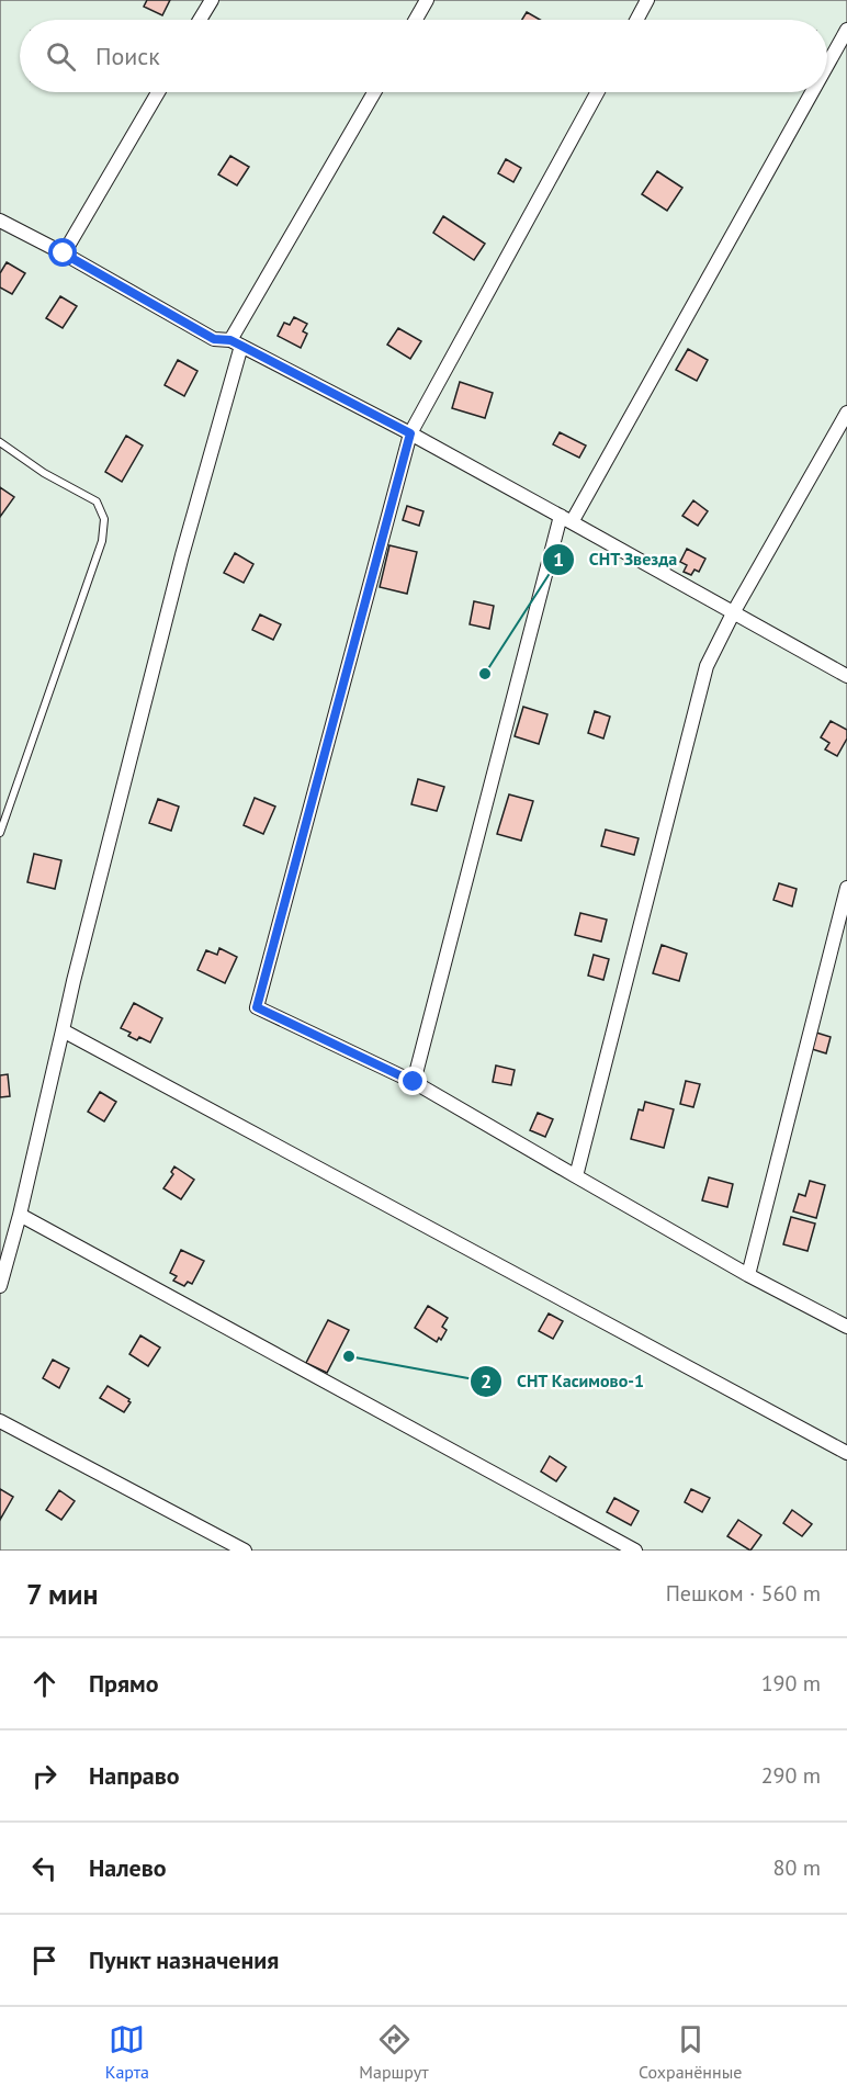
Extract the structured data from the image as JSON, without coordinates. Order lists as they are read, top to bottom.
{
  "places": ["СНТ Звезда", "СНТ Касимово-1"],
  "page": {
    "search": "Поиск",
    "heading": ["7 мин", "Пешком · 560 m"],
    "list": [
      ["Прямо", "190 m"],
      ["Направо", "290 m"],
      ["Налево", "80 m"],
      "Пункт назначения"
    ],
    "nav": ["Карта", "Маршрут", "Сохранённые"]
  }
}
